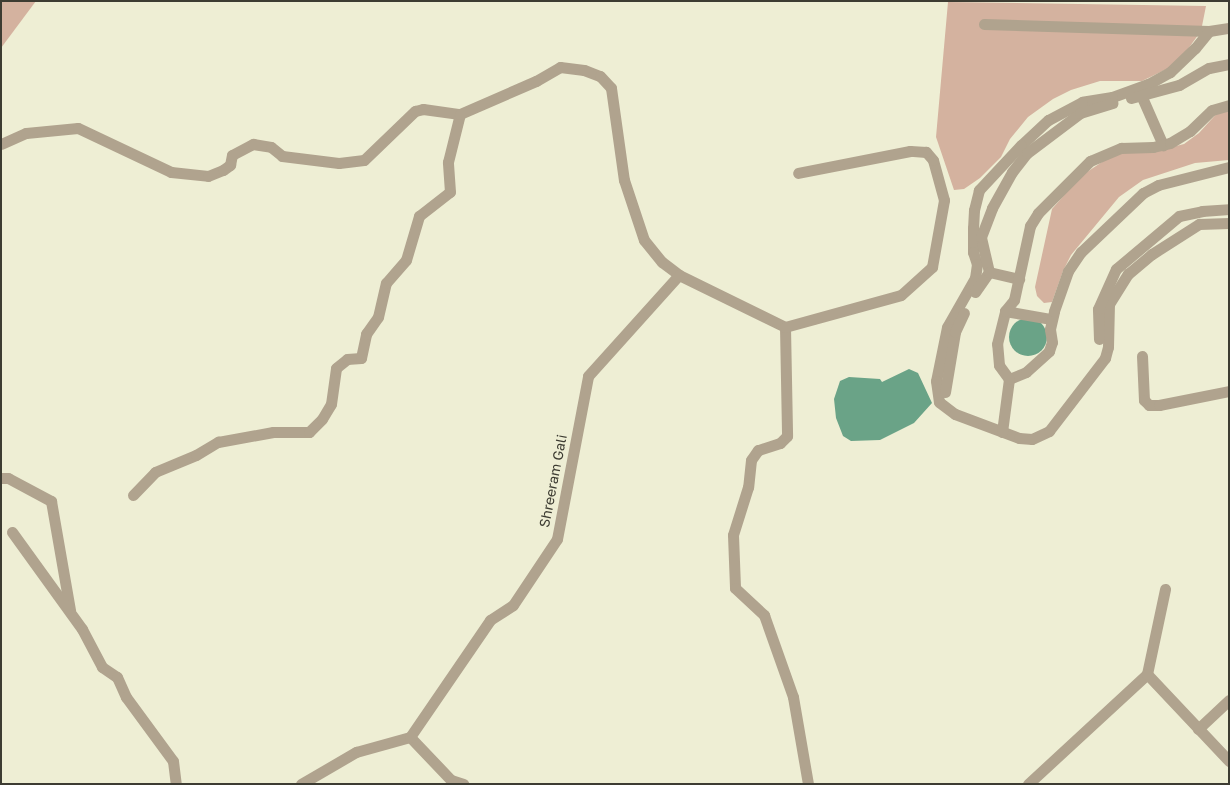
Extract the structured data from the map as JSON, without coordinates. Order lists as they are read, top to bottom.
{
  "streets": {
    "street": ["Shreeram Gali"]
  }
}
